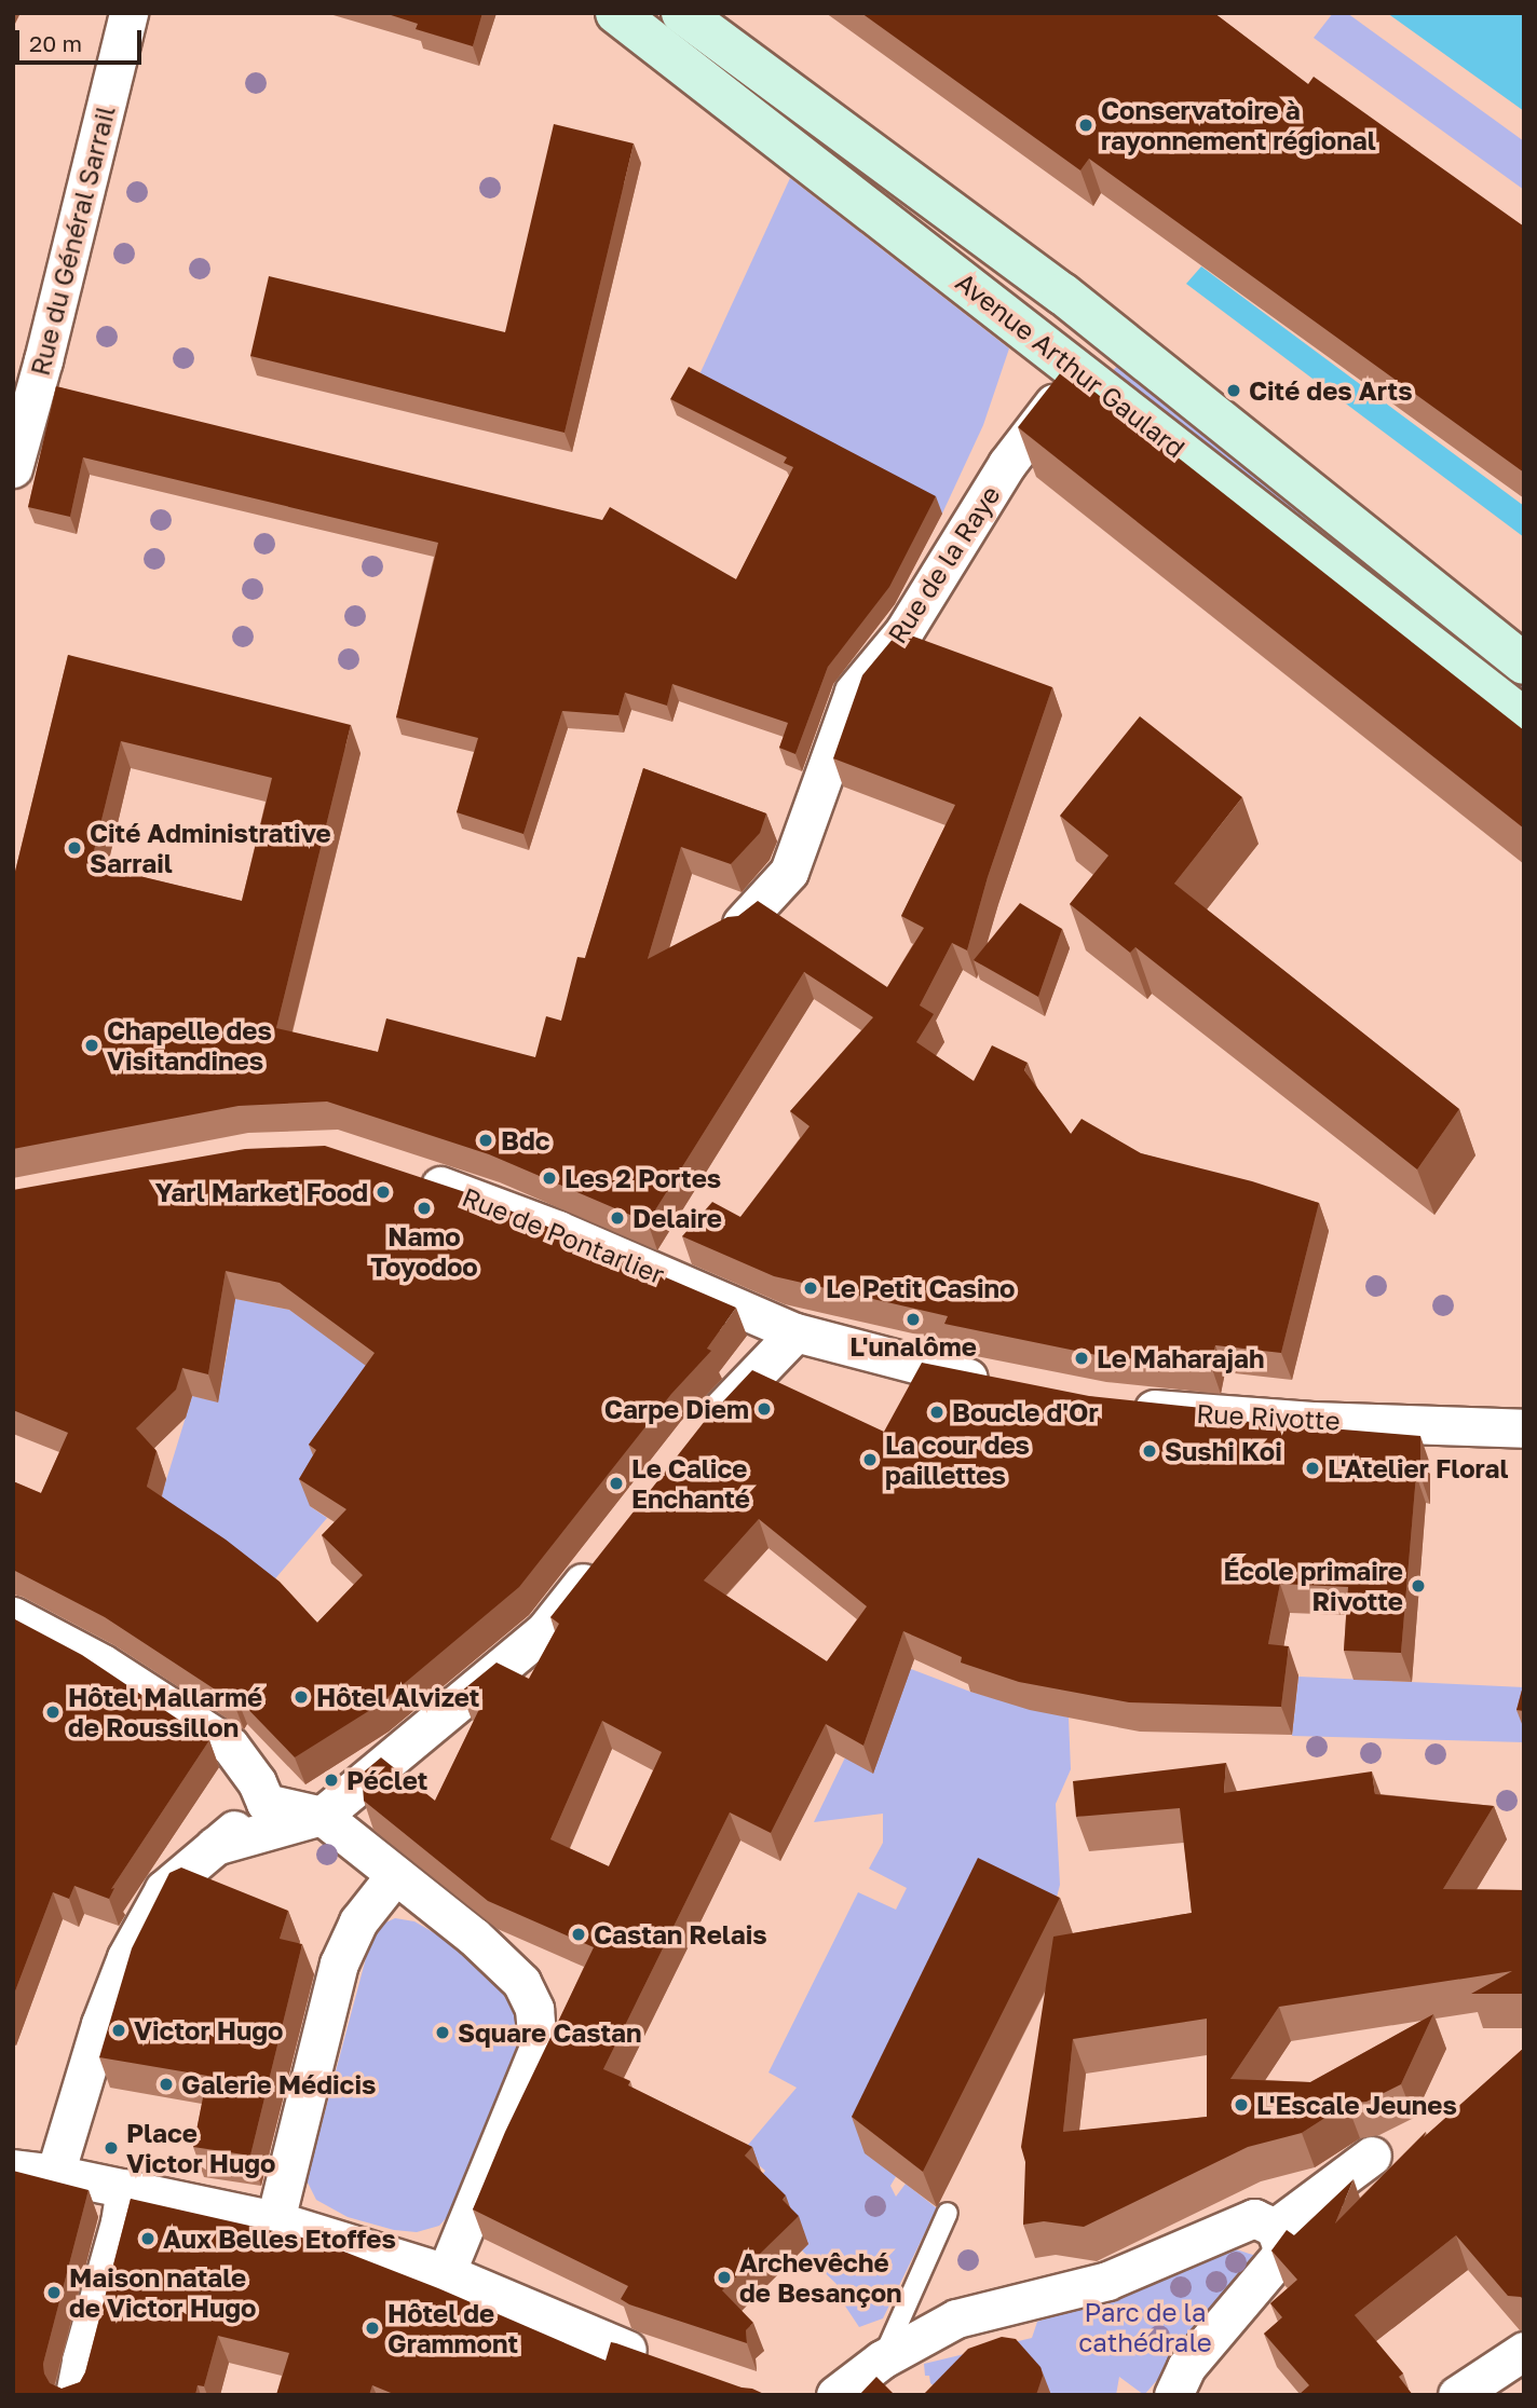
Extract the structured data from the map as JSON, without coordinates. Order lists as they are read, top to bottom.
{
  "streets": {
    "main road": ["Avenue Arthur Gaulard"],
    "street": [
      "Rue du Général Sarrail",
      "Rue de la Raye",
      "Rue de Pontarlier",
      "Rue Rivotte"
    ]
  },
  "crossings": [
    ["Avenue Arthur Gaulard", "Rue de la Raye"]
  ],
  "parks": ["Parc de la cathédrale"],
  "places": [
    "Conservatoire à rayonnement régional",
    "Cité des Arts",
    "Cité Administrative Sarrail",
    "Chapelle des Visitandines",
    "Bdc",
    "Les 2 Portes",
    "Yarl Market Food",
    "Namo Toyodoo",
    "Delaire",
    "Le Petit Casino",
    "L'unalôme",
    "Le Maharajah",
    "Carpe Diem",
    "Boucle d'Or",
    "Sushi Koi",
    "La cour des paillettes",
    "L'Atelier Floral",
    "Le Calice Enchanté",
    "École primaire Rivotte",
    "Hôtel Alvizet",
    "Hôtel Mallarmé de Roussillon",
    "Péclet",
    "Castan Relais",
    "Victor Hugo",
    "Square Castan",
    "Galerie Médicis",
    "L'Escale Jeunes",
    "Place Victor Hugo",
    "Aux Belles Etoffes",
    "Archevêché de Besançon",
    "Maison natale de Victor Hugo",
    "Hôtel de Grammont"
  ],
  "scale_bar": "20 m"
}
